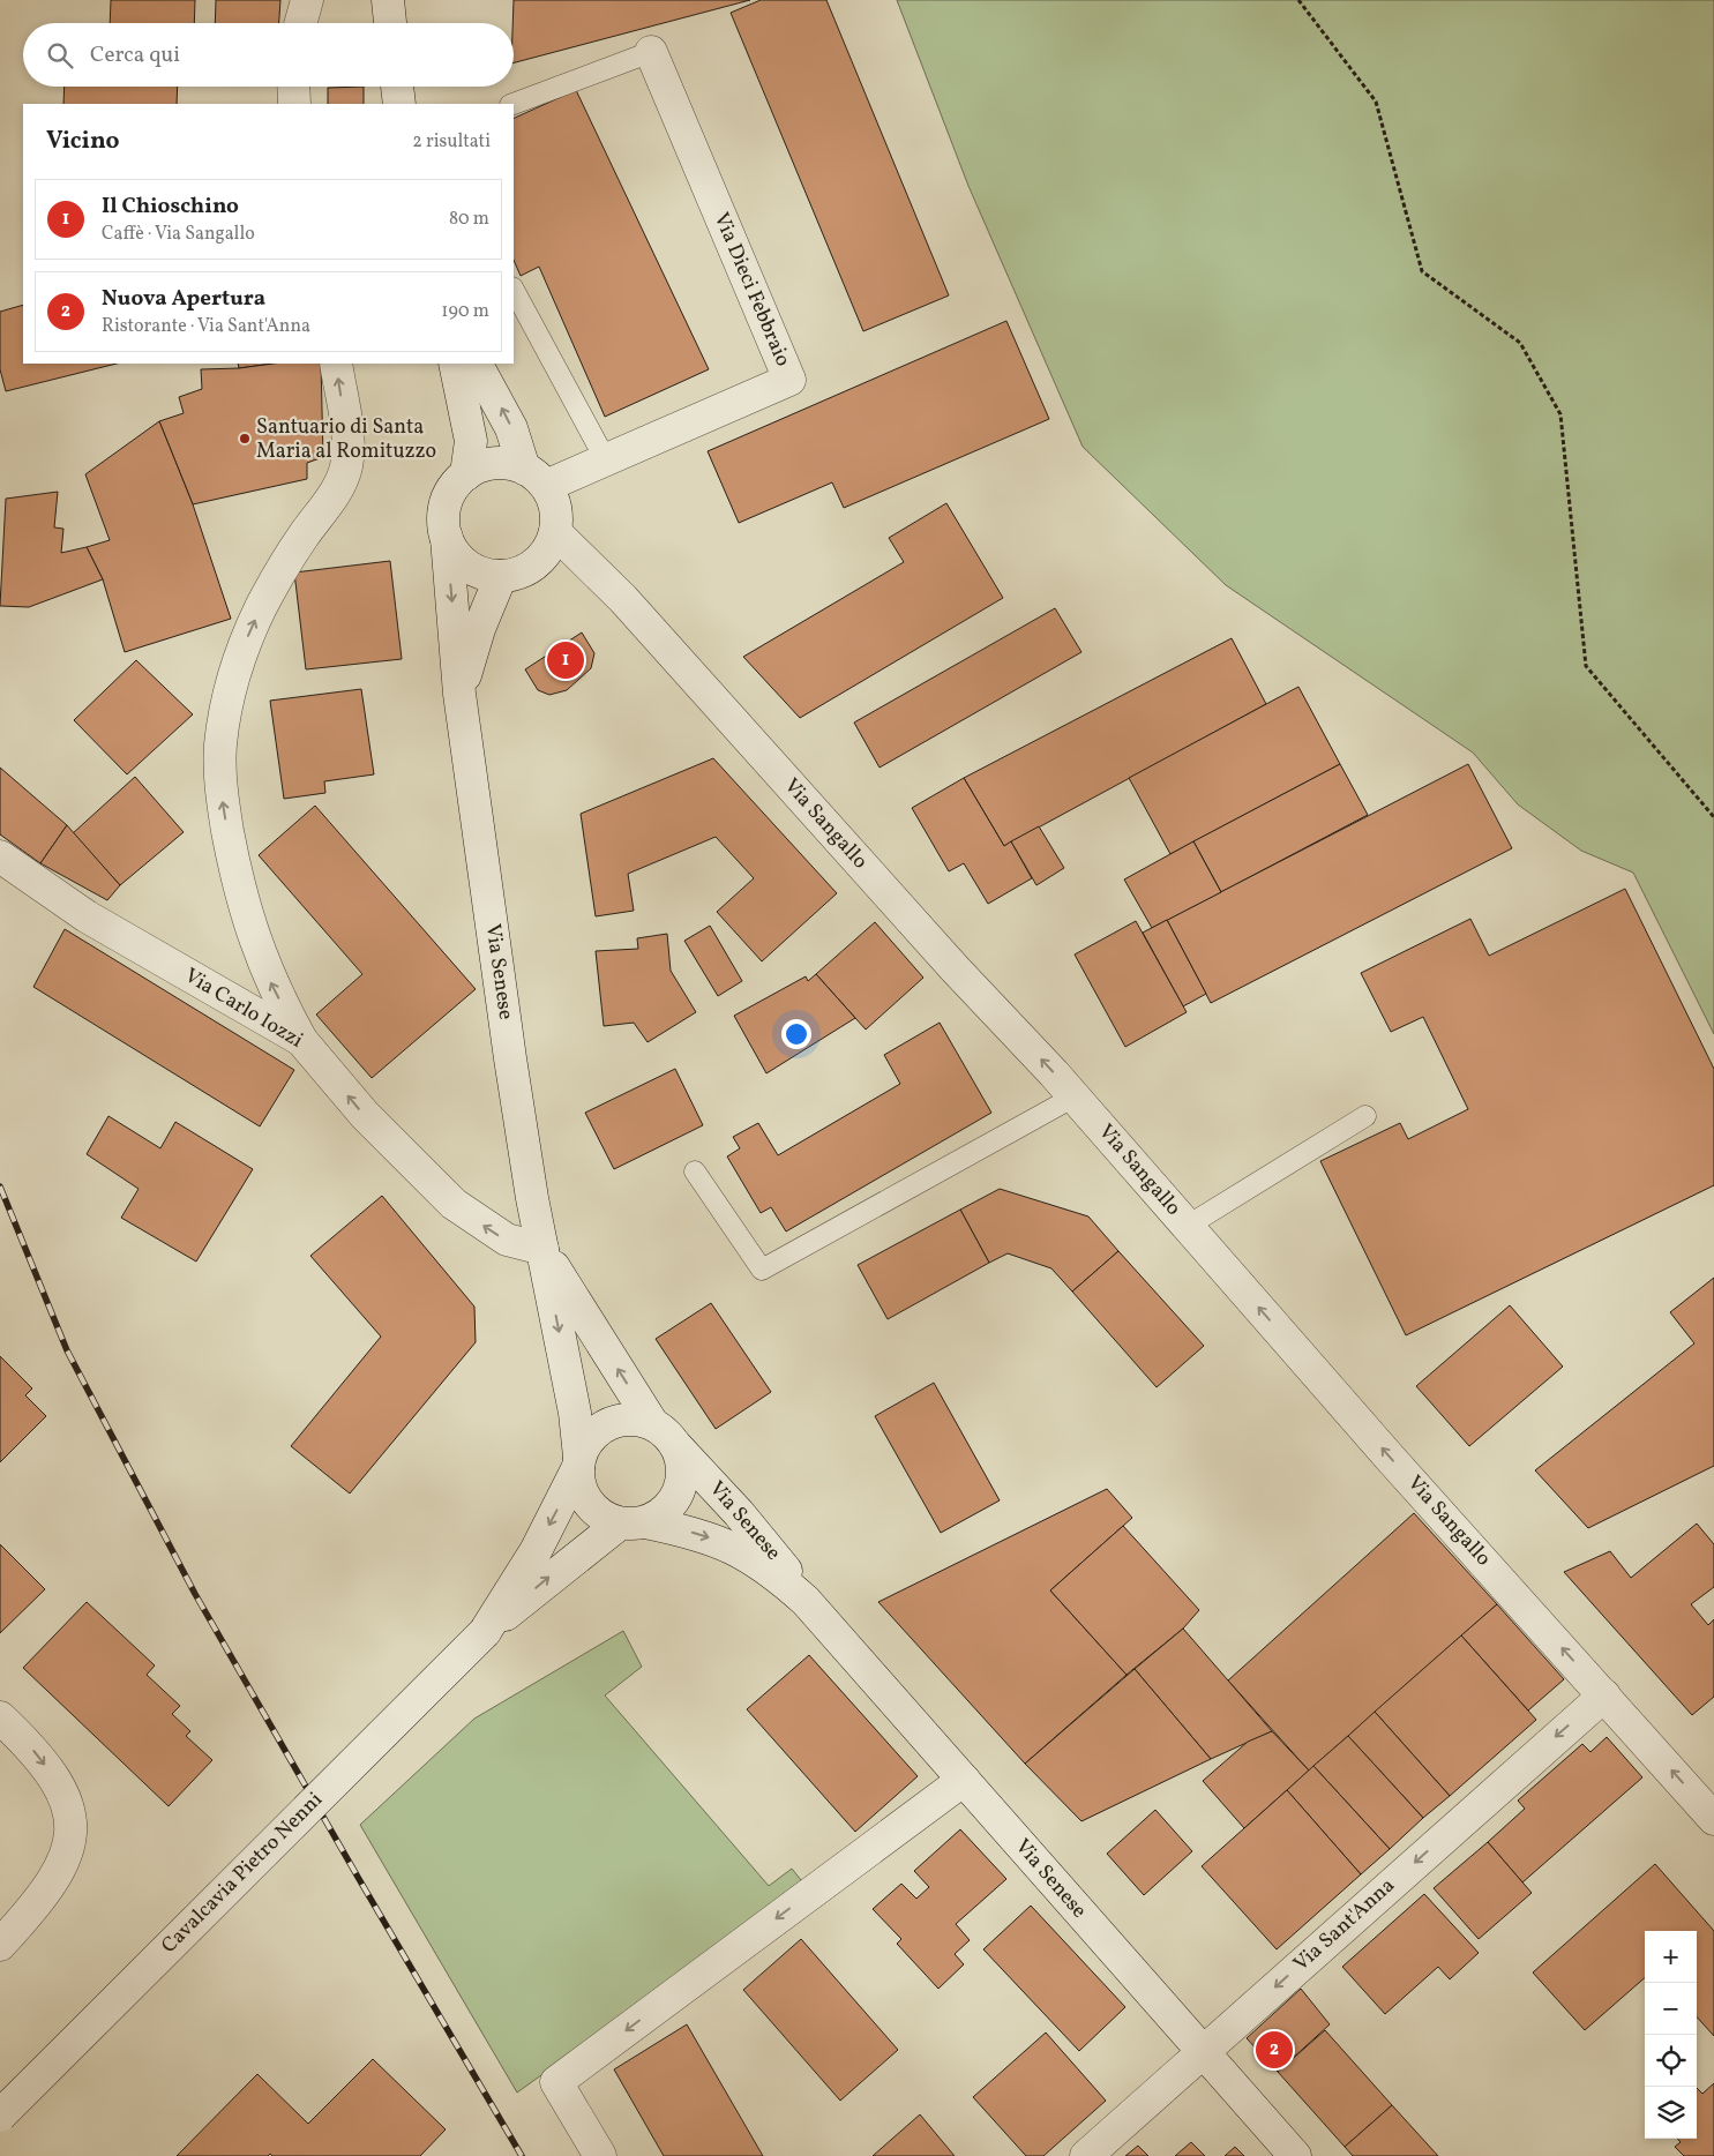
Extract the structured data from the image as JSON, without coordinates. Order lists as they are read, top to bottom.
{
  "streets": {
    "street": [
      "Via Dieci Febbraio",
      "Via Sangallo",
      "Via Senese",
      "Via Carlo Iozzi",
      "Cavalcavia Pietro Nenni",
      "Via Sant'Anna"
    ]
  },
  "crossings": [
    ["Via Dieci Febbraio", "Via Sangallo"],
    ["Via Dieci Febbraio", "Via Senese"],
    ["Via Sangallo", "Via Senese"],
    ["Via Sangallo", "Via Sant'Anna"],
    ["Via Senese", "Via Carlo Iozzi"],
    ["Via Senese", "Cavalcavia Pietro Nenni"],
    ["Via Senese", "Via Sant'Anna"]
  ],
  "one_way": ["Via Sangallo", "Via Carlo Iozzi", "Via Sant'Anna"],
  "places": ["Santuario di Santa Maria al Romituzzo"],
  "page": {
    "search": "Cerca qui",
    "heading": ["Vicino", "2 risultati"],
    "list": [
      {
        "mark": "1",
        "name": "Il Chioschino",
        "note": "Caffè · Via Sangallo",
        "value": "80 m"
      },
      {
        "mark": "2",
        "name": "Nuova Apertura",
        "note": "Ristorante · Via Sant'Anna",
        "value": "190 m"
      }
    ],
    "pins": ["1", "2"],
    "map_buttons": ["+", "−"]
  }
}
